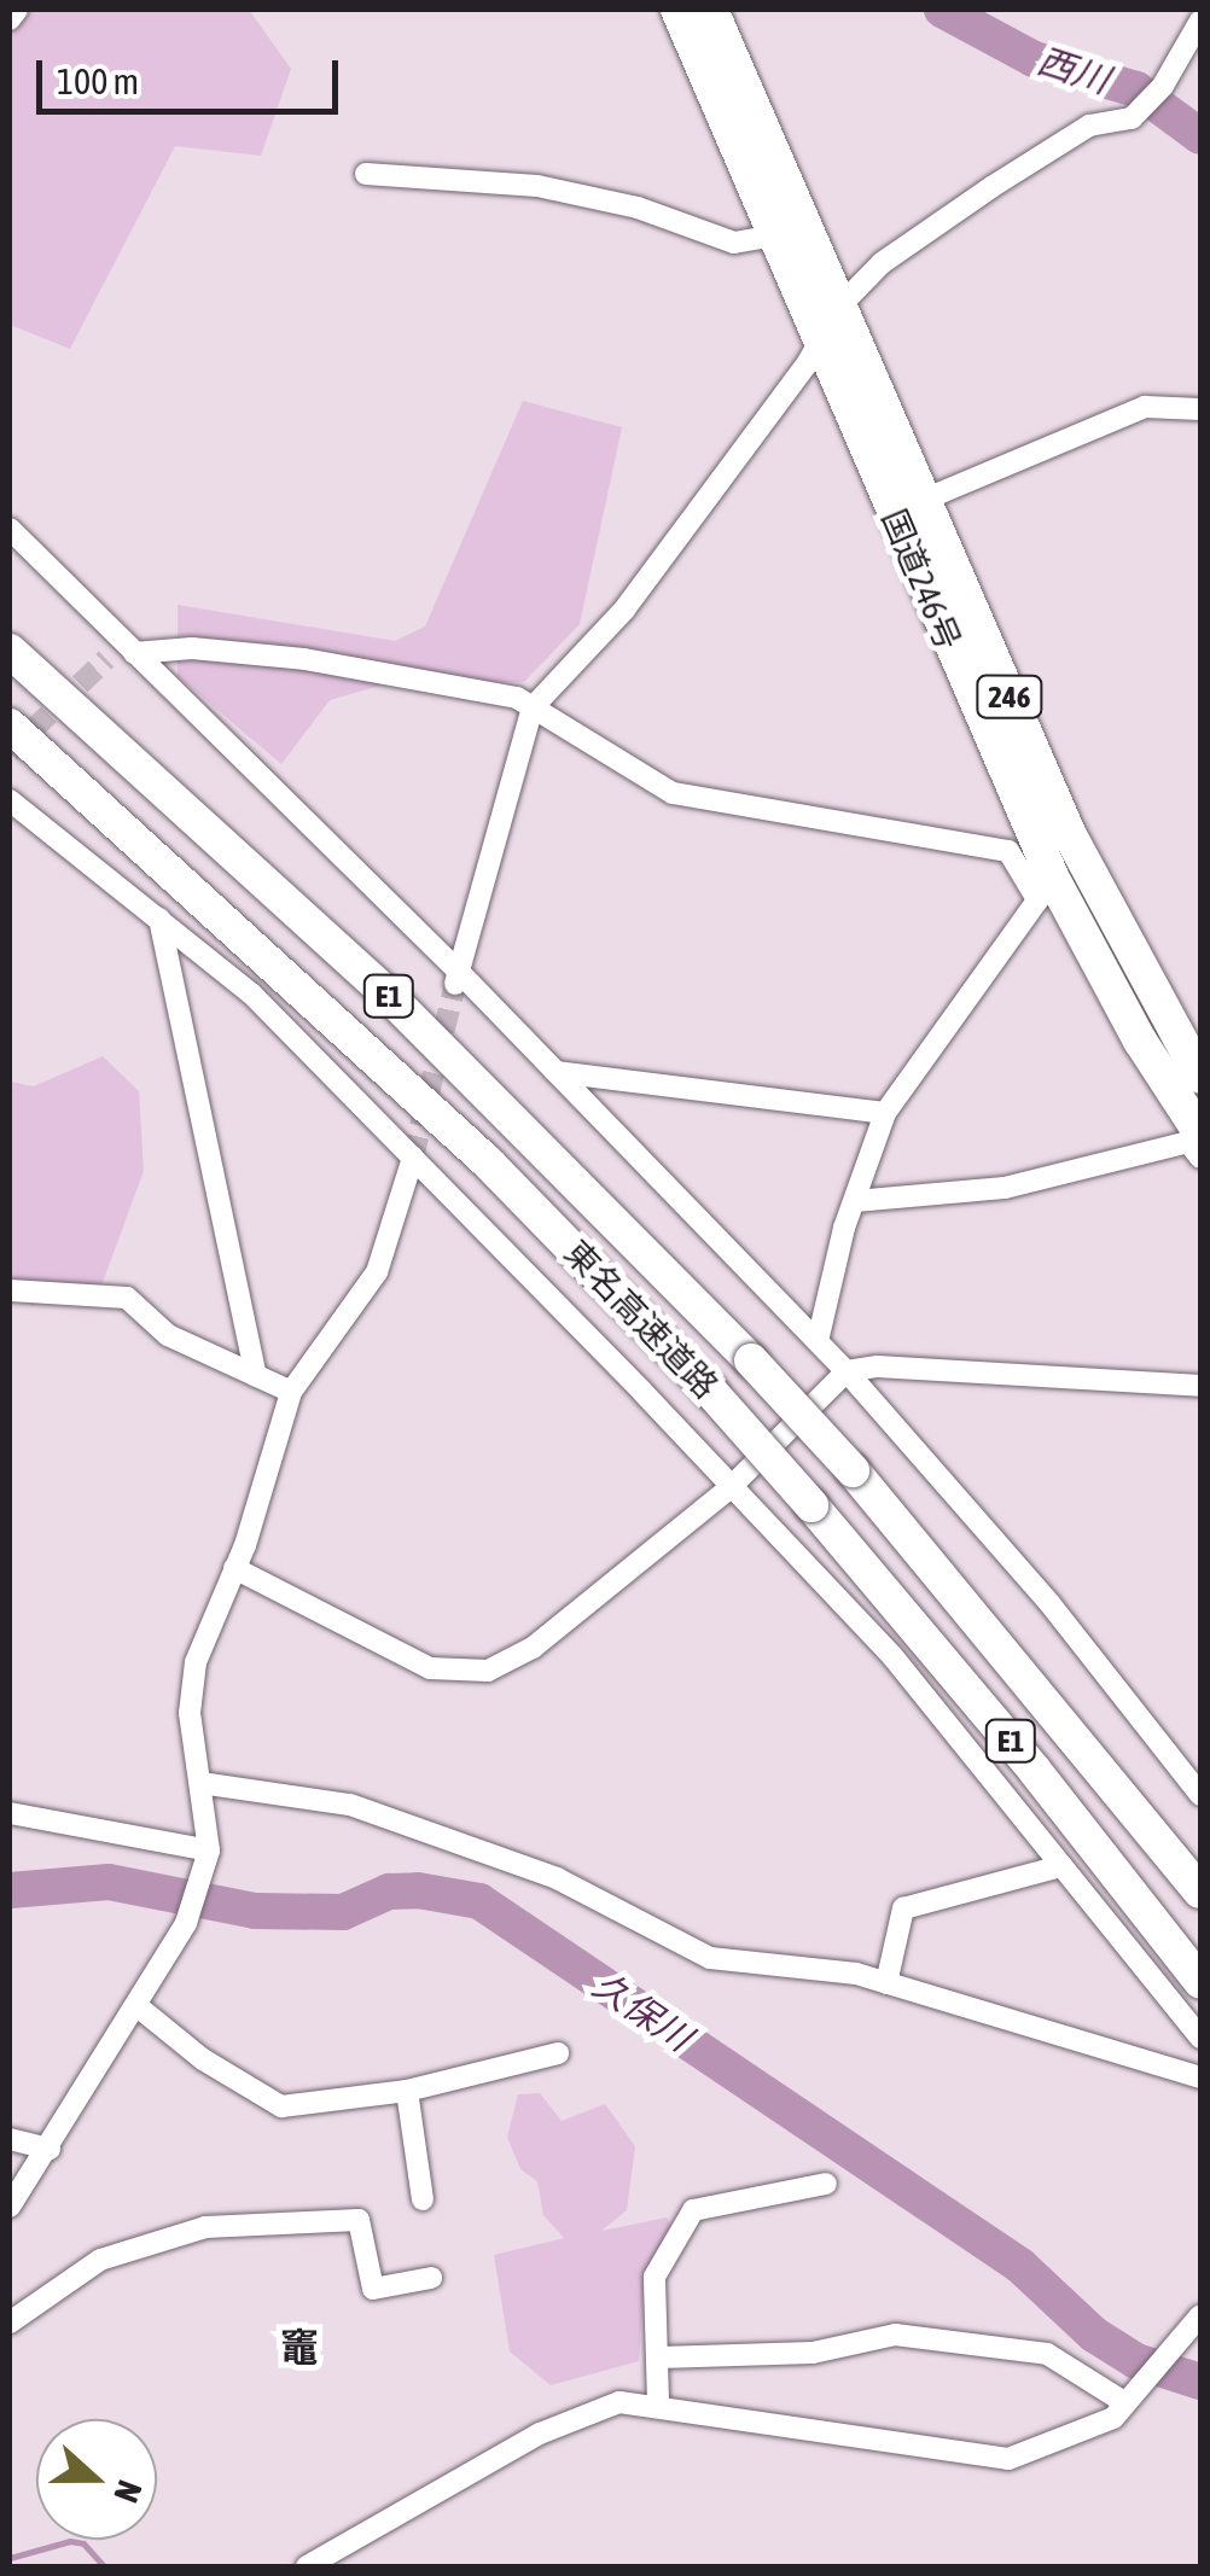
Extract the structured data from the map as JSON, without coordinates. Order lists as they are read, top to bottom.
{
  "streets": {
    "highway": [
      "国道246号",
      "246",
      "E1",
      "東名高速道路"
    ]
  },
  "districts": ["竈"],
  "water": ["西川", "久保川"],
  "scale_bar": "100 m",
  "north": "right"
}
